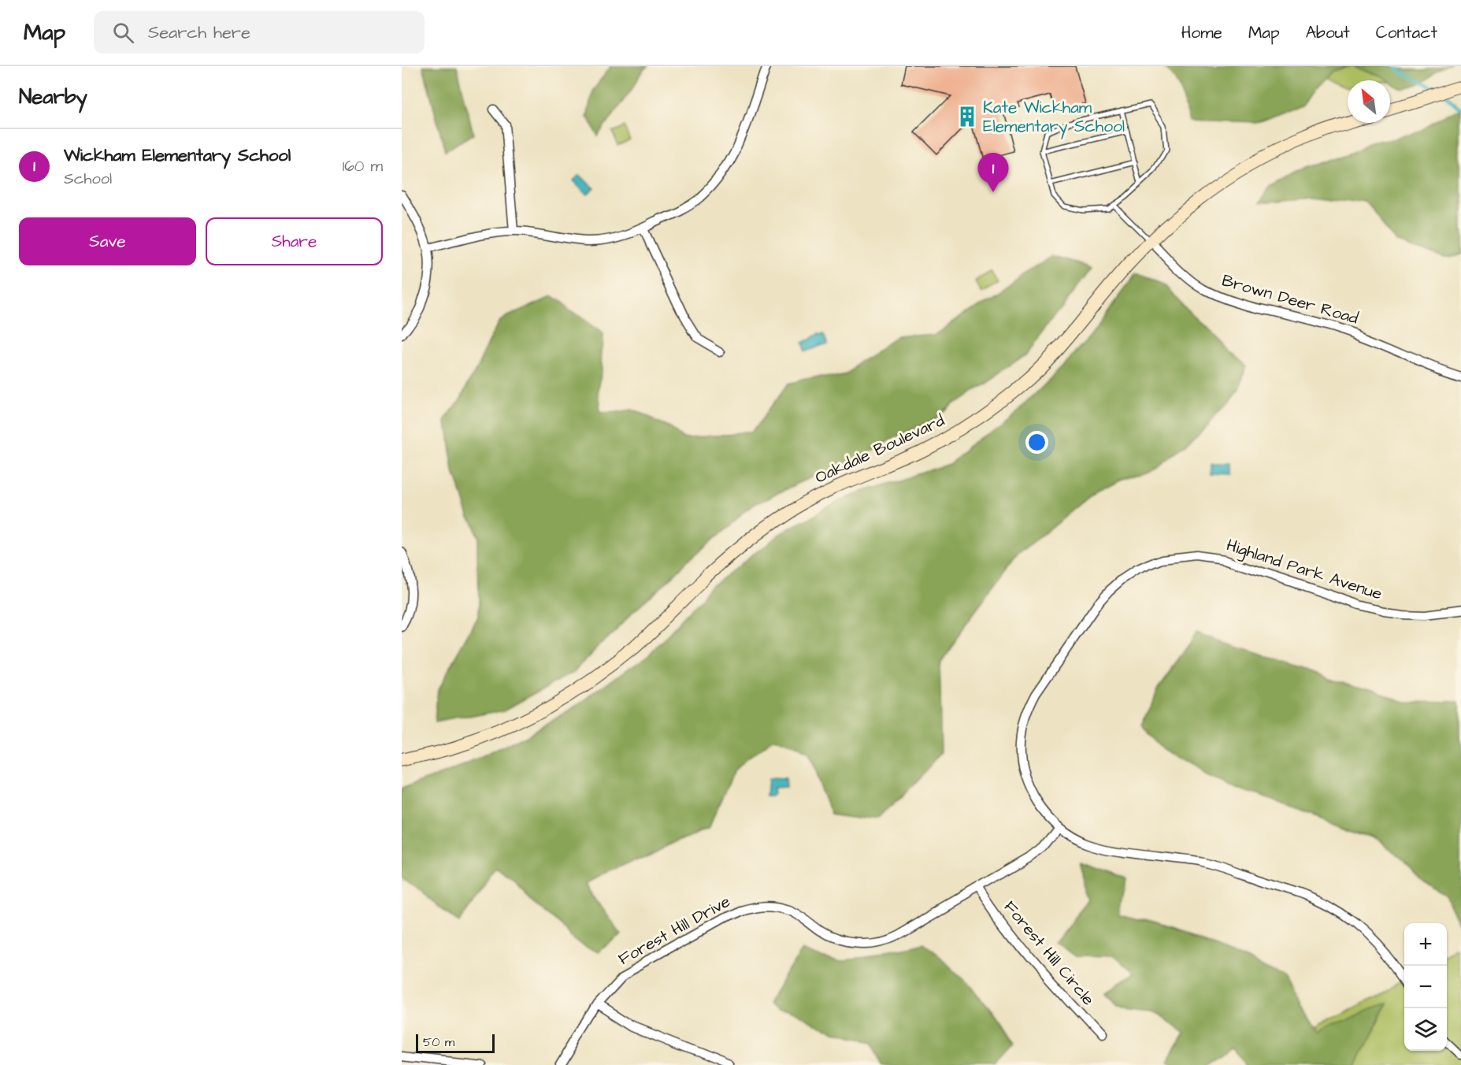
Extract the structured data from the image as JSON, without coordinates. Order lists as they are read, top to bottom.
{
  "streets": {
    "main road": ["Oakdale Boulevard"],
    "street": [
      "Brown Deer Road",
      "Highland Park Avenue",
      "Forest Hill Drive",
      "Forest Hill Circle"
    ]
  },
  "crossings": [
    ["Brown Deer Road", "Oakdale Boulevard"],
    ["Highland Park Avenue", "Forest Hill Drive"],
    ["Forest Hill Drive", "Forest Hill Circle"]
  ],
  "places": {
    "building": ["Kate Wickham Elementary School"]
  },
  "scale_bar": "50 m",
  "north": "top left",
  "page": {
    "header": "Map",
    "search": "Search here",
    "nav": [
      "Home",
      "Map",
      "About",
      "Contact"
    ],
    "heading": "Nearby",
    "list": [
      {
        "mark": "1",
        "name": "Wickham Elementary School",
        "note": "School",
        "value": "160 m"
      }
    ],
    "pins": "1",
    "buttons": ["Save", "Share"],
    "map_buttons": ["+", "−"],
    "scale": "50 m"
  }
}
